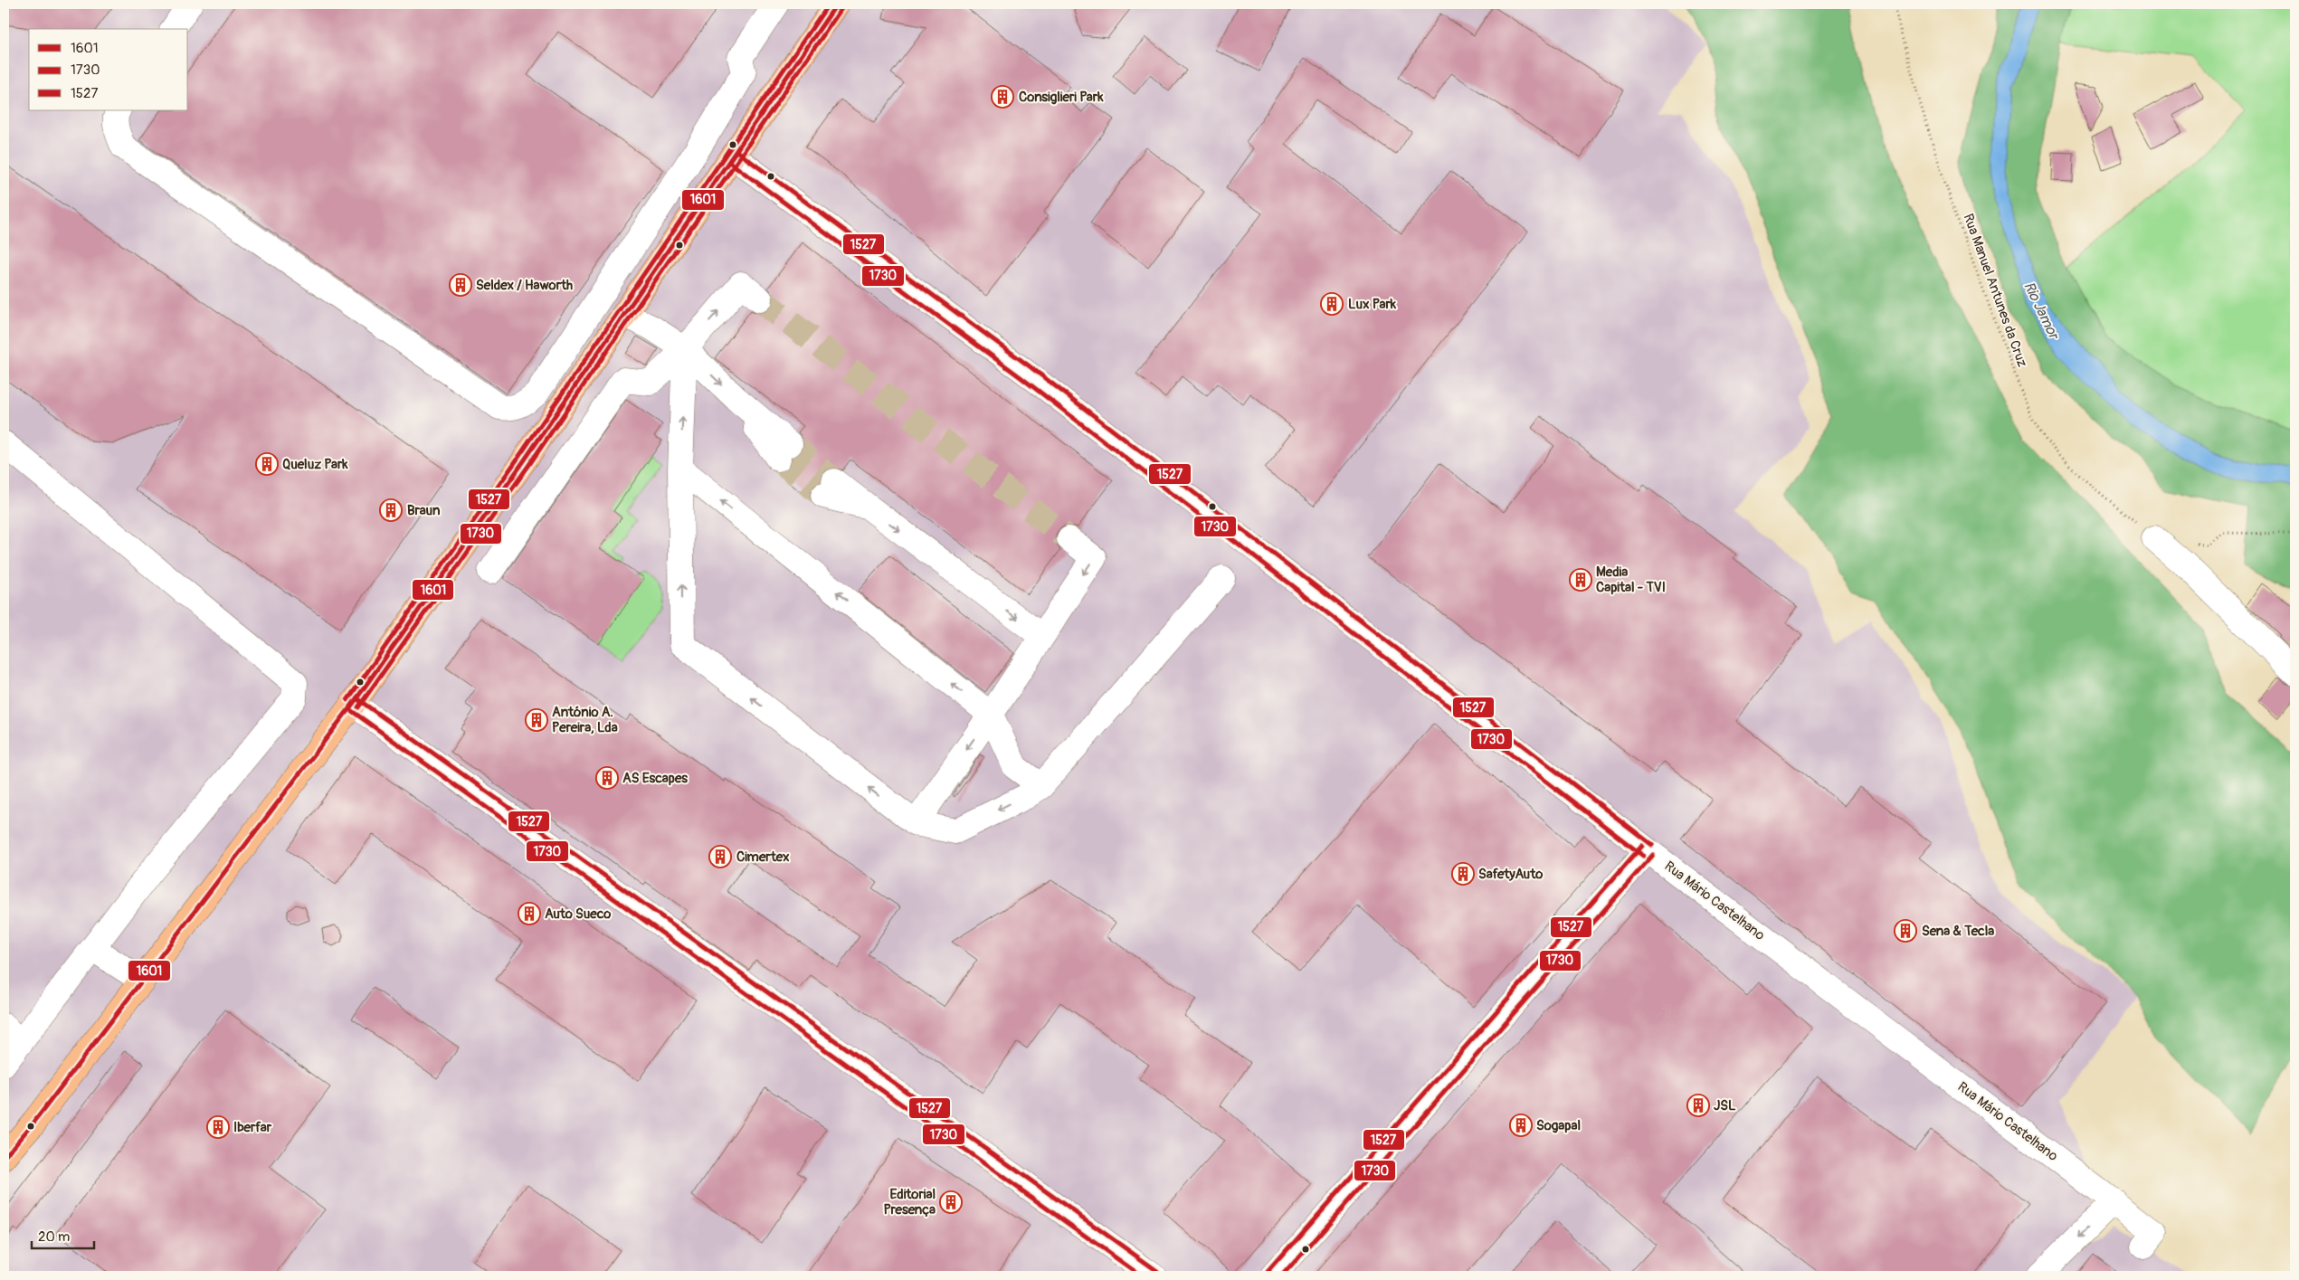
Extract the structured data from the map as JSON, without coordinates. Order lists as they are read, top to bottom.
{
  "streets": {
    "street": ["Rua Mário Castelhano"],
    "path": ["Rua Manuel Antunes da Cruz"]
  },
  "water": ["Rio Jamor"],
  "places": {
    "building": [
      "Consiglieri Park",
      "Seldex / Haworth",
      "Lux Park",
      "Queluz Park",
      "Braun",
      "Media Capital - TVI",
      "António A. Pereira, Lda",
      "AS Escapes",
      "Cimertex",
      "SafetyAuto",
      "Auto Sueco",
      "Sena & Tecla",
      "JSL",
      "Sogapal",
      "Iberfar",
      "Editorial Presença"
    ]
  },
  "lines": ["transit line 1601", "transit line 1527", "transit line 1730"],
  "legend": ["1601", "1730", "1527"],
  "scale_bar": "20 m"
}
